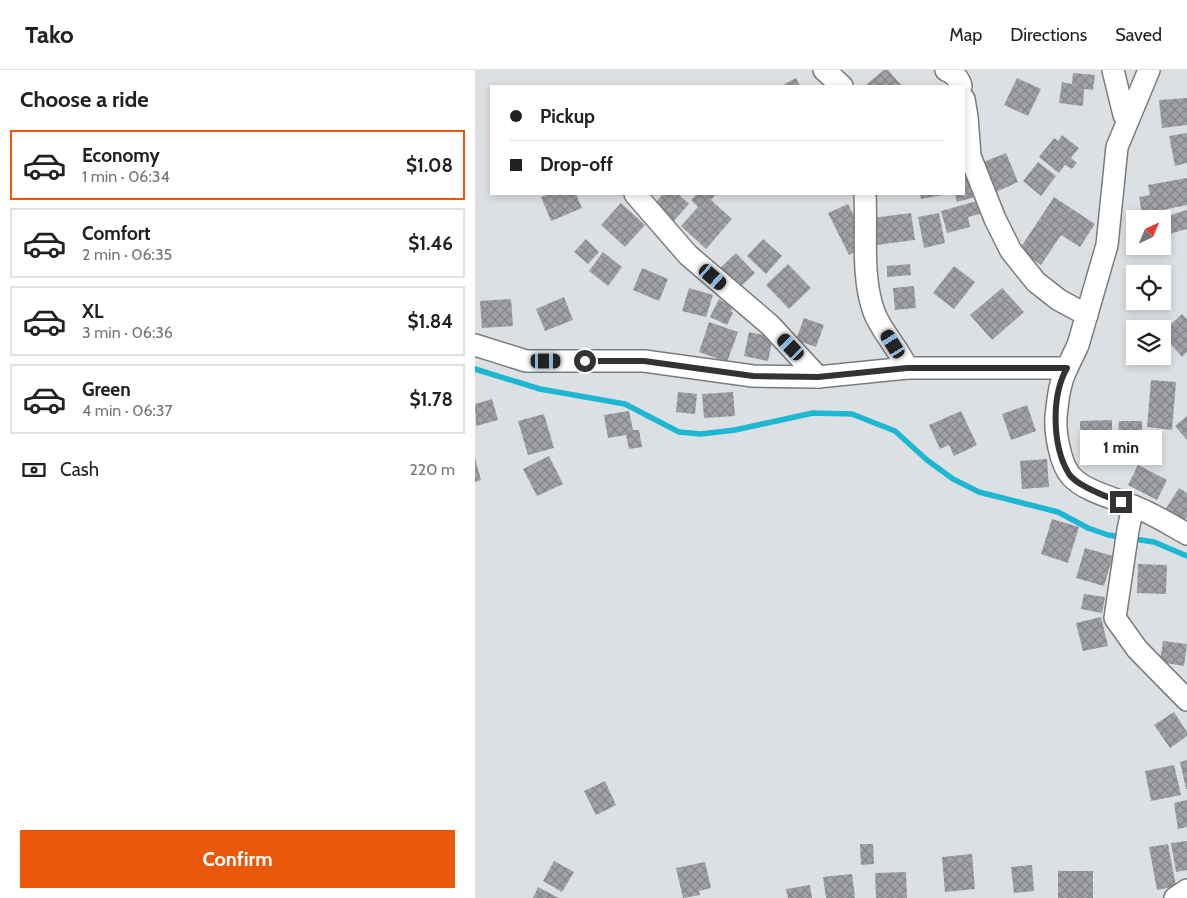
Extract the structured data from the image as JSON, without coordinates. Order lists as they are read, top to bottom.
{
  "north": "top right",
  "page": {
    "header": "Tako",
    "nav": ["Map", "Directions", "Saved"],
    "heading": "Choose a ride",
    "banner": ["Pickup", "Drop-off"],
    "list": [
      {
        "name": "Economy",
        "note": "1 min · 06:34",
        "value": "$1.08"
      },
      {
        "name": "Comfort",
        "note": "2 min · 06:35",
        "value": "$1.46"
      },
      {
        "name": "XL",
        "note": "3 min · 06:36",
        "value": "$1.84"
      },
      {
        "name": "Green",
        "note": "4 min · 06:37",
        "value": "$1.78"
      }
    ],
    "bubble": "1 min",
    "pay": ["Cash", "220 m"],
    "buttons": "Confirm"
  }
}
